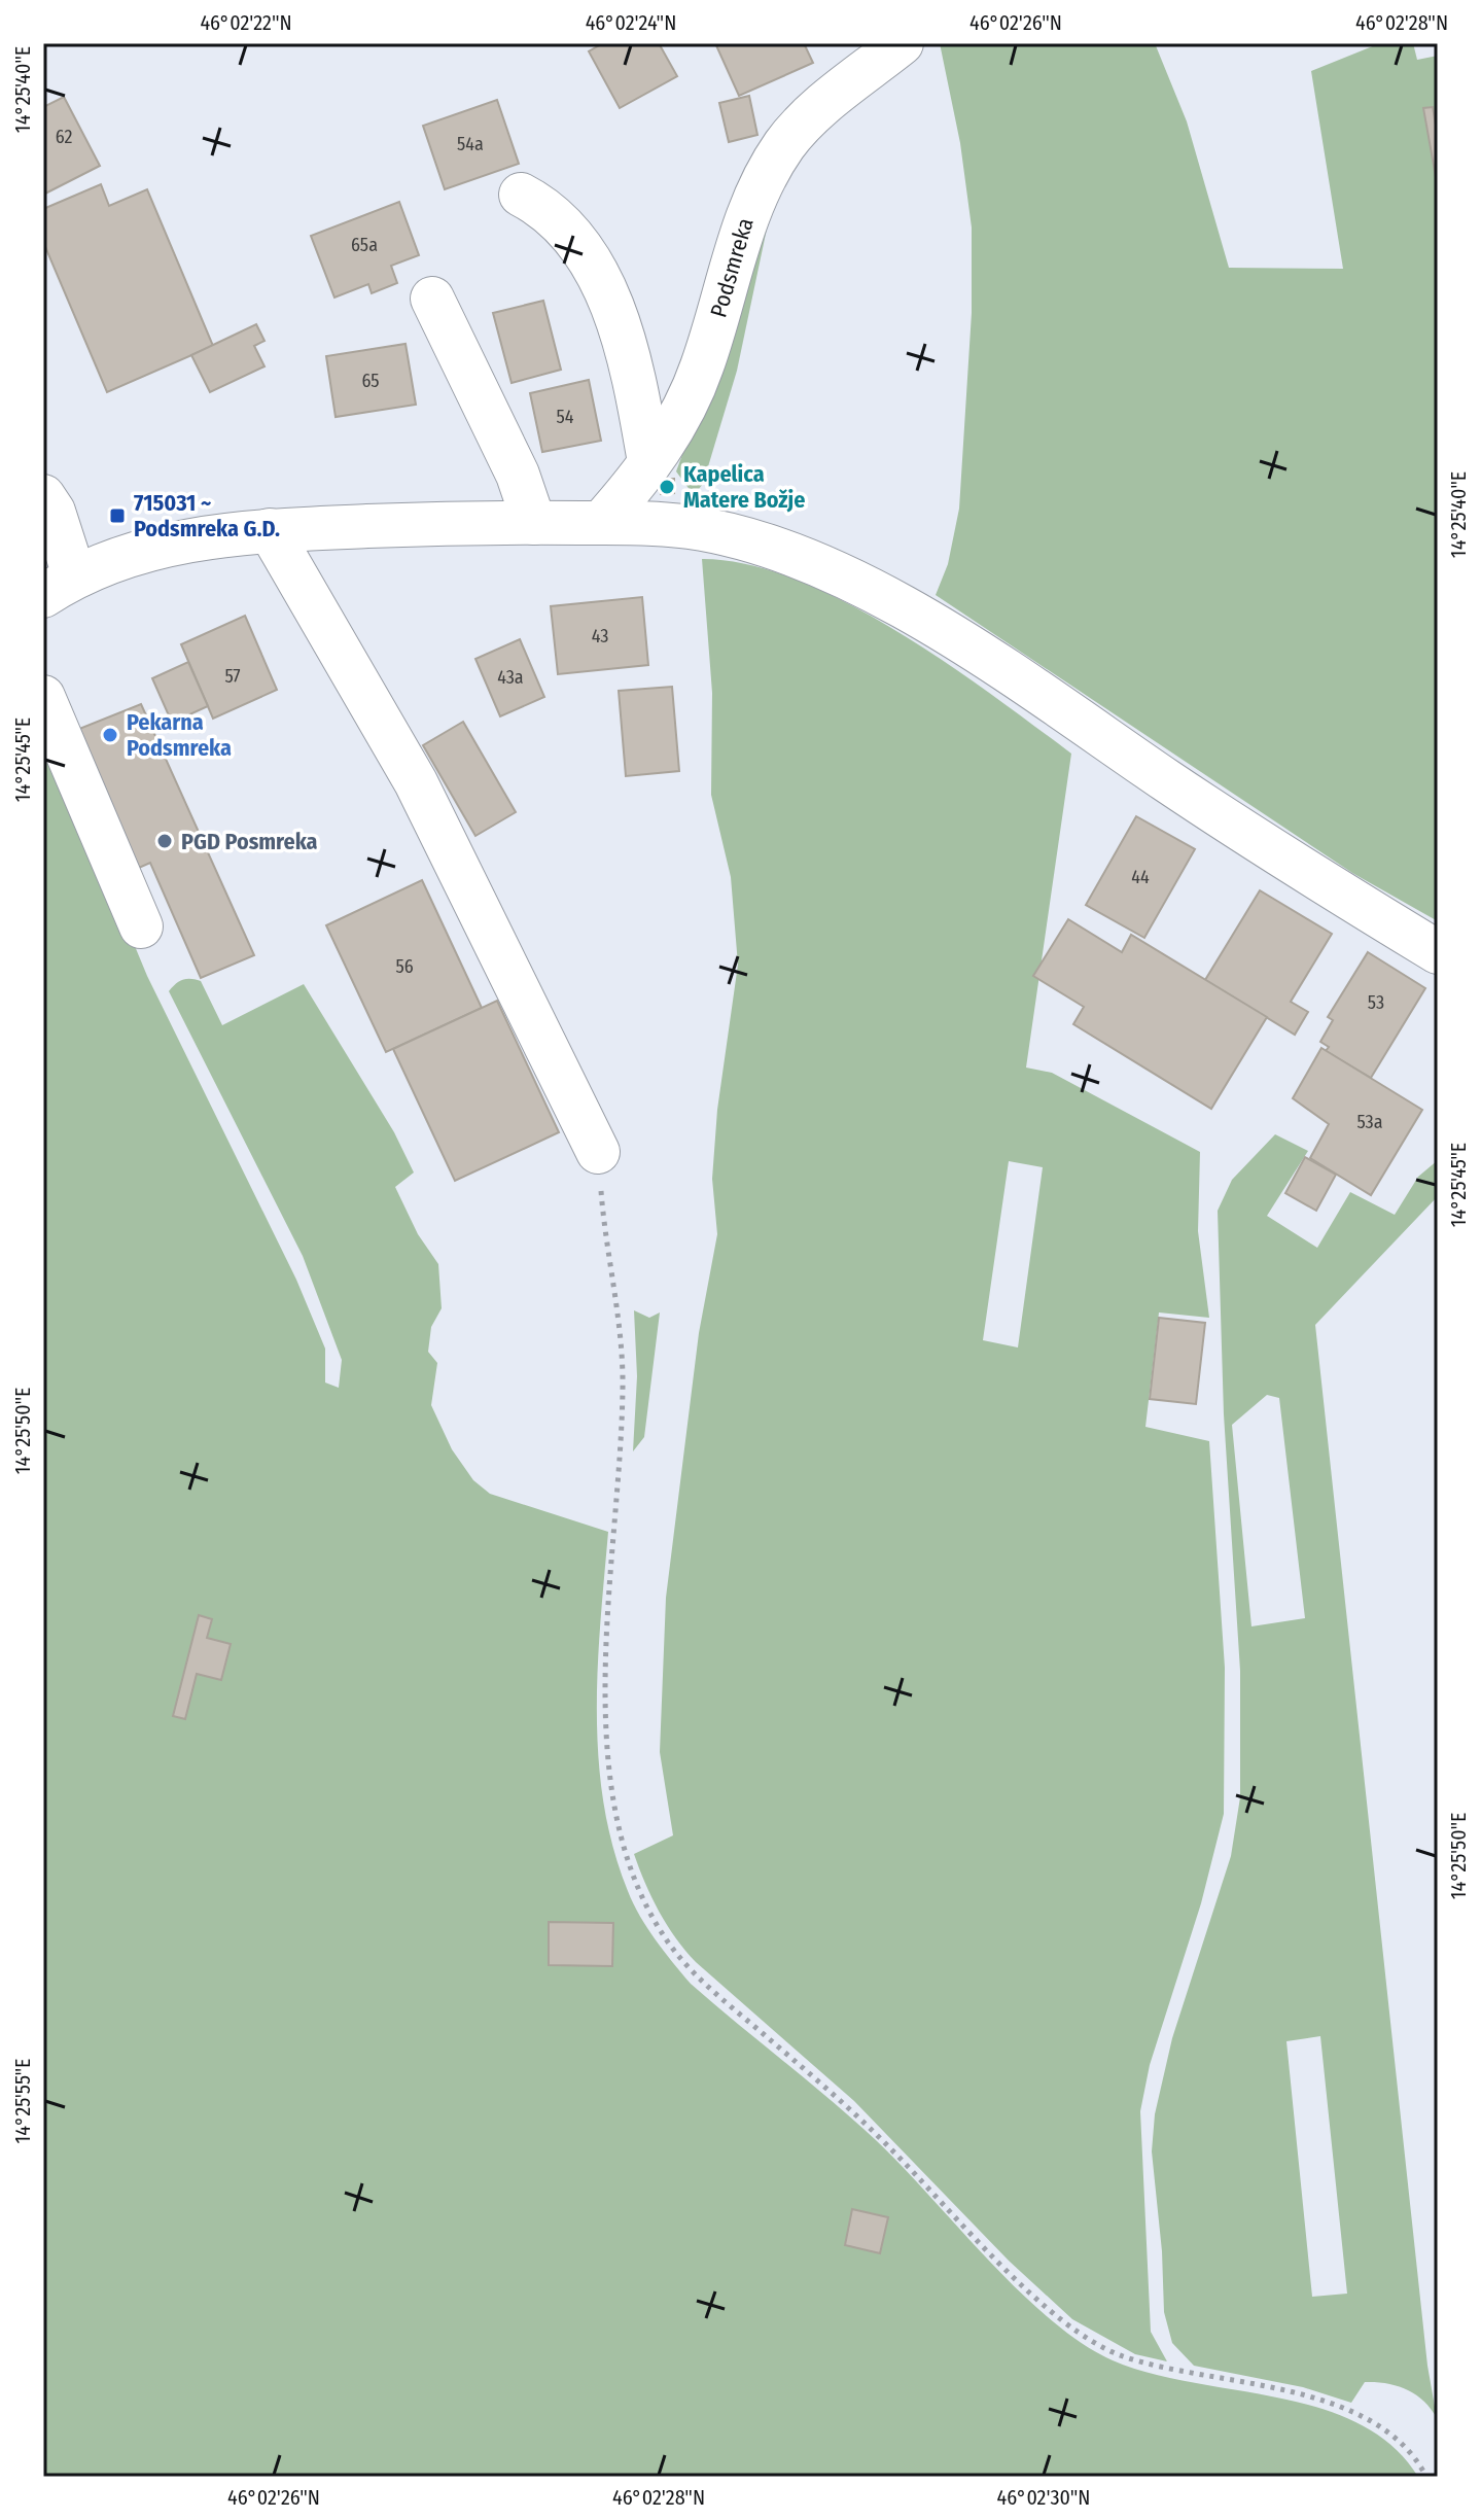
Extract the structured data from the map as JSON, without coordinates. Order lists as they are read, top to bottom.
{
  "streets": {
    "street": ["Podsmreka"]
  },
  "places": {
    "other": ["Kapelica Matere Božje", "Pekarna Podsmreka", "PGD Posmreka"],
    "transit": ["715031 ~ Podsmreka G.D."]
  },
  "house_numbers": [
    "62",
    "54a",
    "65a",
    "65",
    "54",
    "43",
    "57",
    "43a",
    "44",
    "56",
    "53",
    "53a"
  ],
  "coordinates": [
    "46°02'22\"N",
    "46°02'24\"N",
    "46°02'26\"N",
    "46°02'28\"N",
    "14°25'40\"E",
    "14°25'45\"E",
    "14°25'50\"E",
    "14°25'55\"E",
    "46°02'30\"N"
  ]
}
